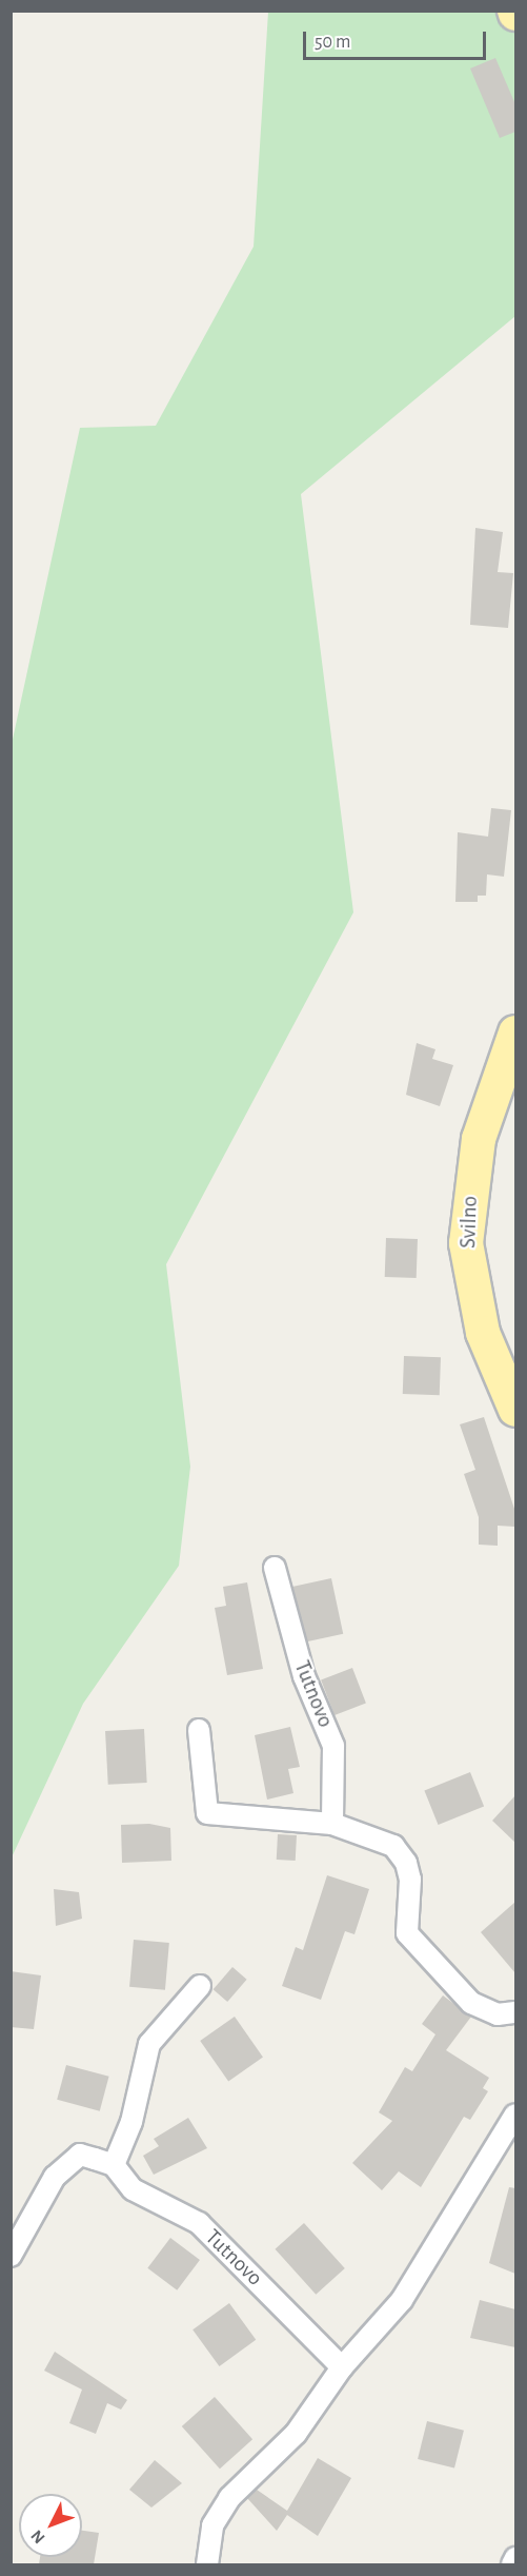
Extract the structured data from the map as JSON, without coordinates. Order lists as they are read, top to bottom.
{
  "streets": {
    "main road": ["Svilno"],
    "street": ["Tutnovo"]
  },
  "scale_bar": "50 m",
  "north": "bottom left"
}
